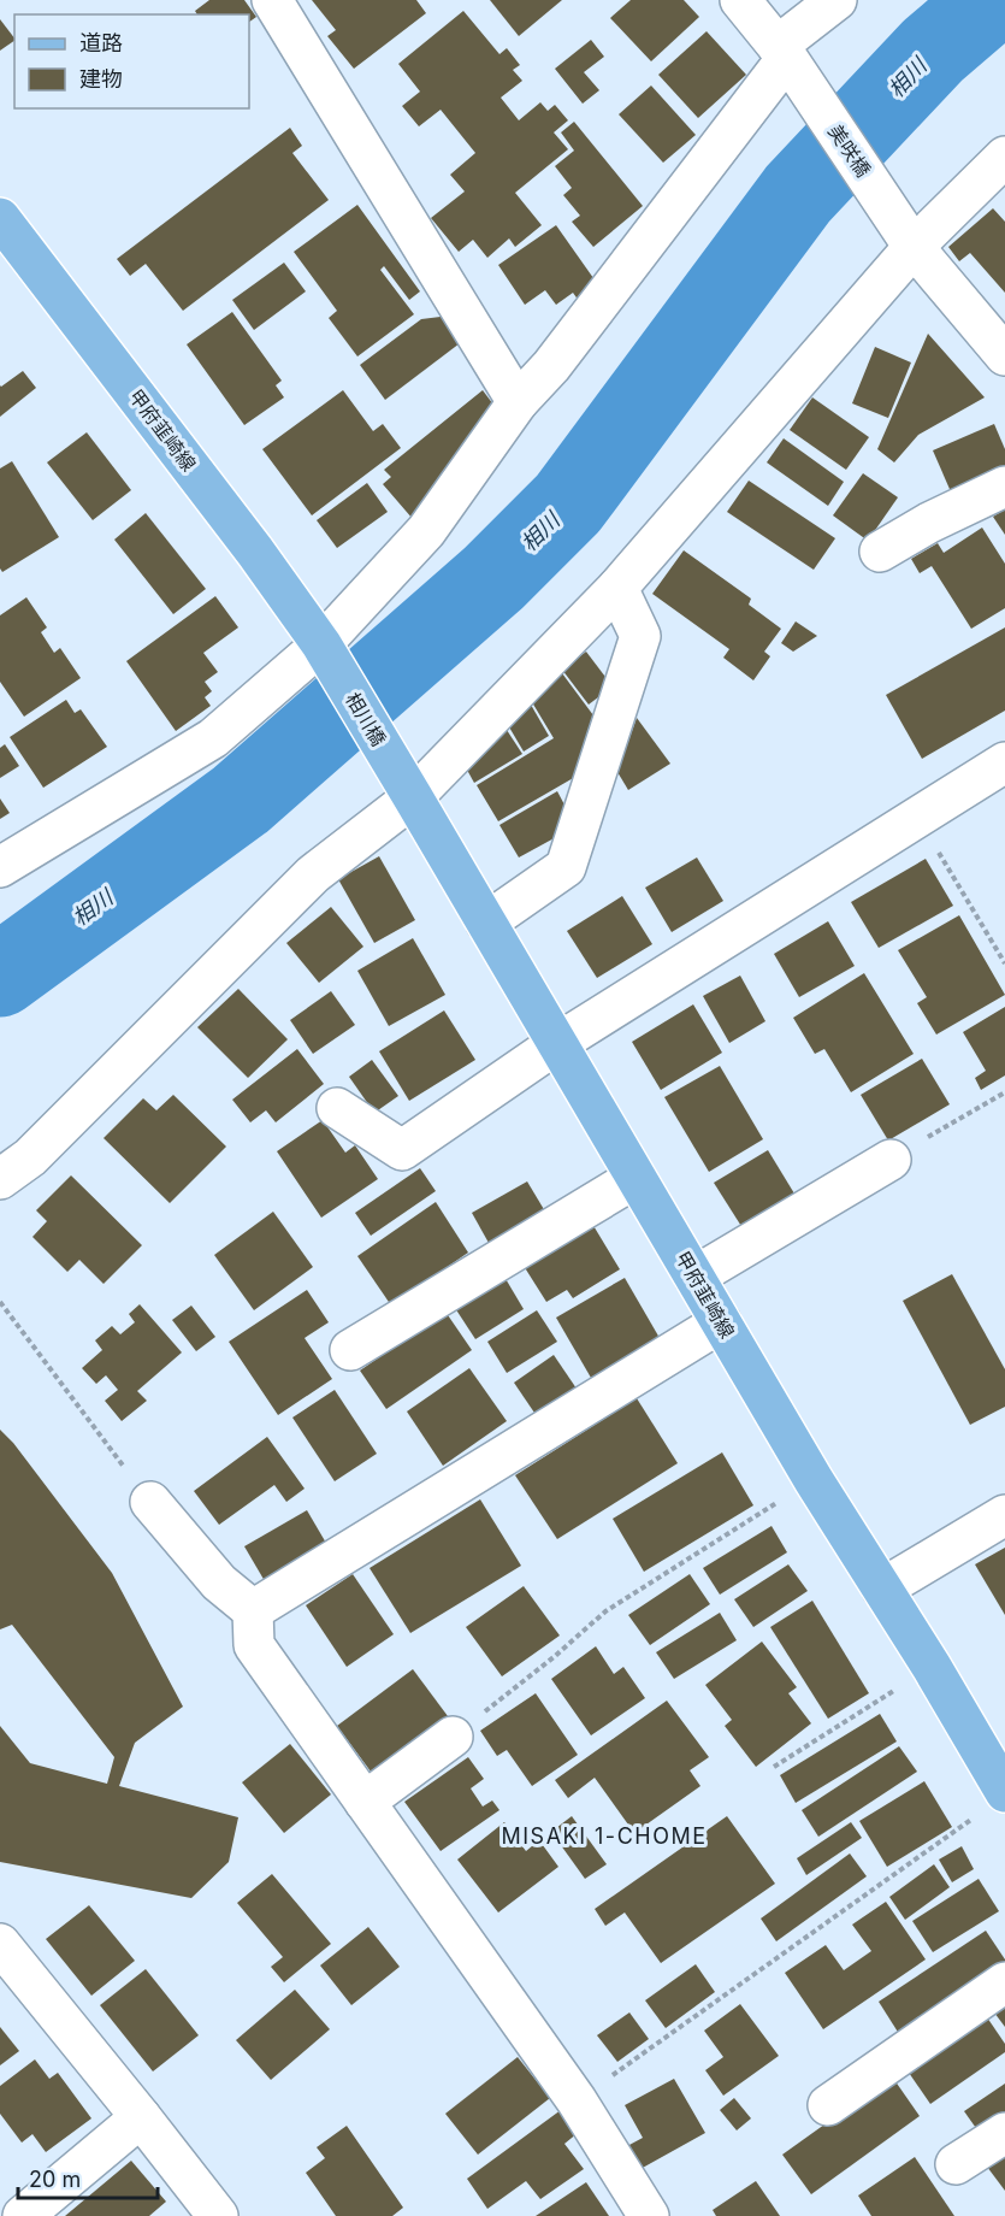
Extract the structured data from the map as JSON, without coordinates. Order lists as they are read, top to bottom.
{
  "streets": {
    "main road": ["甲府韮崎線", "相川橋"],
    "street": ["美咲橋"]
  },
  "crossings": [
    ["甲府韮崎線", "相川橋"]
  ],
  "districts": ["MISAKI 1-CHOME"],
  "water": ["相川"],
  "legend": ["道路", "建物"],
  "scale_bar": "20 m"
}
